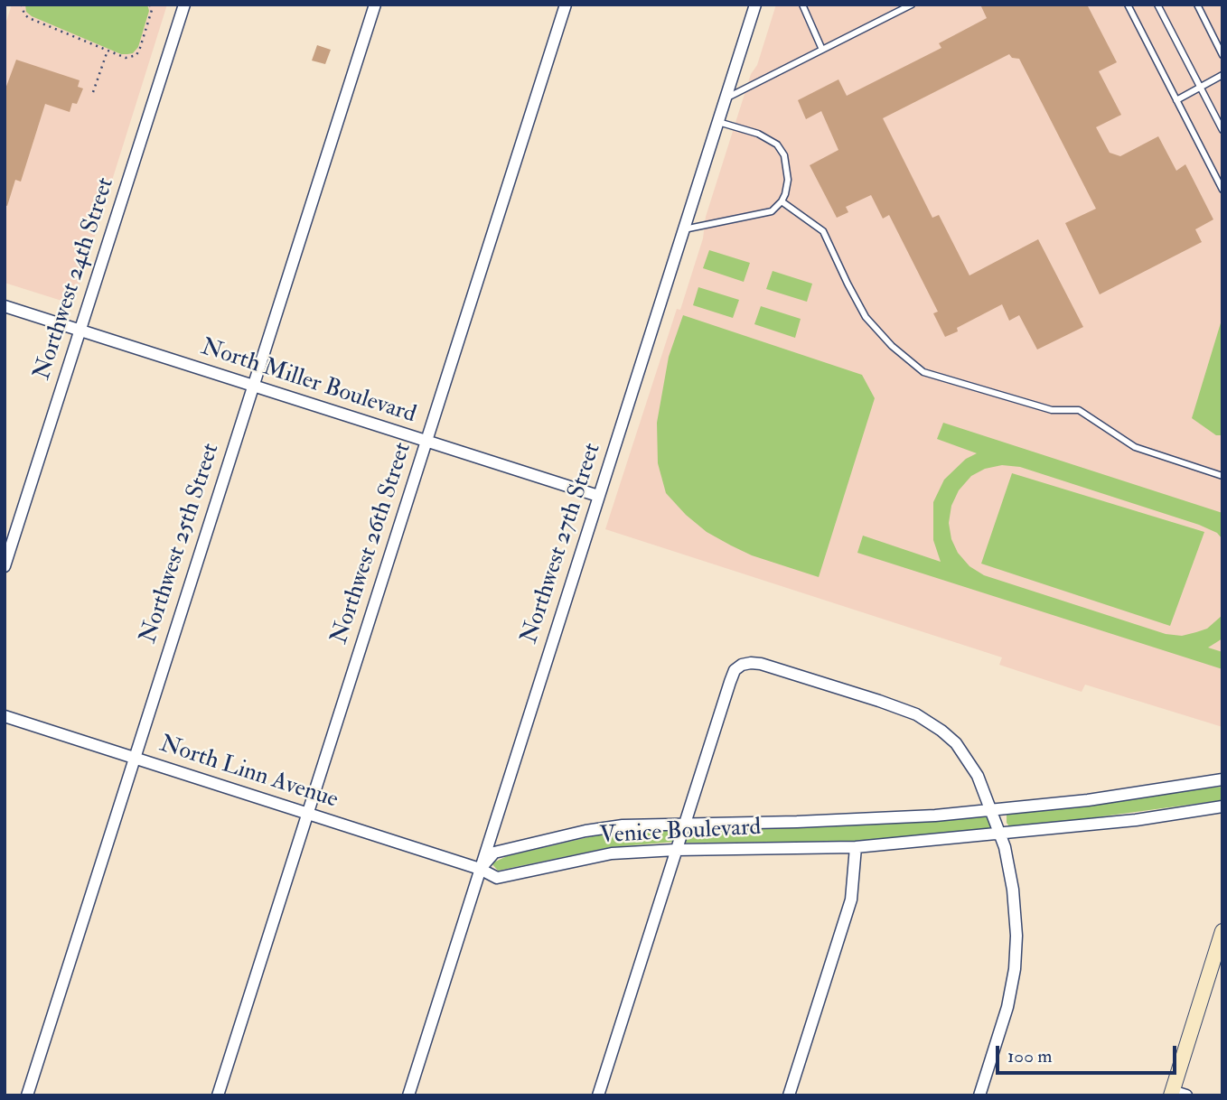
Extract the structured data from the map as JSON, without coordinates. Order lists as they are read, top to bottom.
{
  "streets": {
    "street": [
      "Northwest 24th Street",
      "North Miller Boulevard",
      "Northwest 25th Street",
      "Northwest 26th Street",
      "Northwest 27th Street",
      "North Linn Avenue",
      "Venice Boulevard"
    ]
  },
  "crossings": [
    ["Northwest 24th Street", "North Miller Boulevard"],
    ["North Miller Boulevard", "Northwest 25th Street"],
    ["North Miller Boulevard", "Northwest 26th Street"],
    ["North Miller Boulevard", "Northwest 27th Street"],
    ["Northwest 25th Street", "North Linn Avenue"],
    ["Northwest 26th Street", "North Linn Avenue"],
    ["Northwest 27th Street", "North Linn Avenue"],
    ["Northwest 27th Street", "Venice Boulevard"],
    ["North Linn Avenue", "Venice Boulevard"]
  ],
  "scale_bar": "100 m"
}
